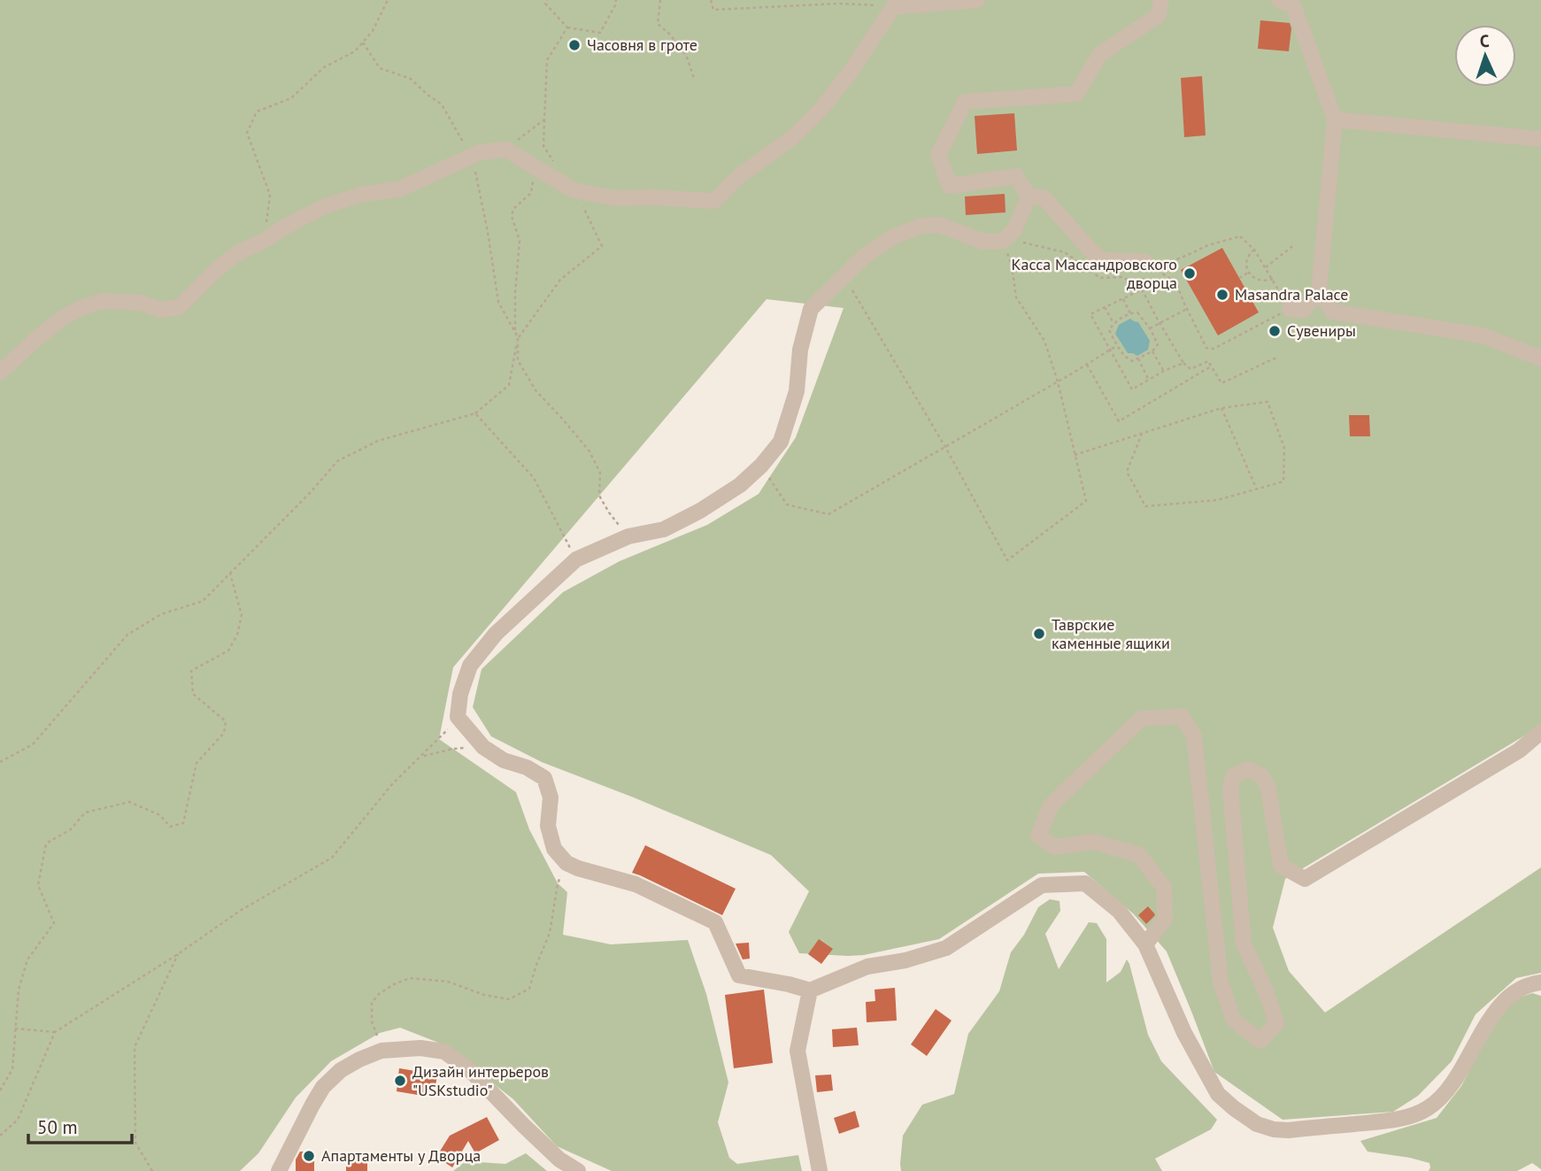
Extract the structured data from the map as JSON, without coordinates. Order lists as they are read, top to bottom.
{
  "places": [
    "Часовня в гроте",
    "Касса Массандровского дворца",
    "Masandra Palace",
    "Сувениры",
    "Таврские каменные ящики",
    "Дизайн интерьеров \"USKstudio\"",
    "Апартаменты у Дворца"
  ],
  "scale_bar": "50 m",
  "north": "top"
}
